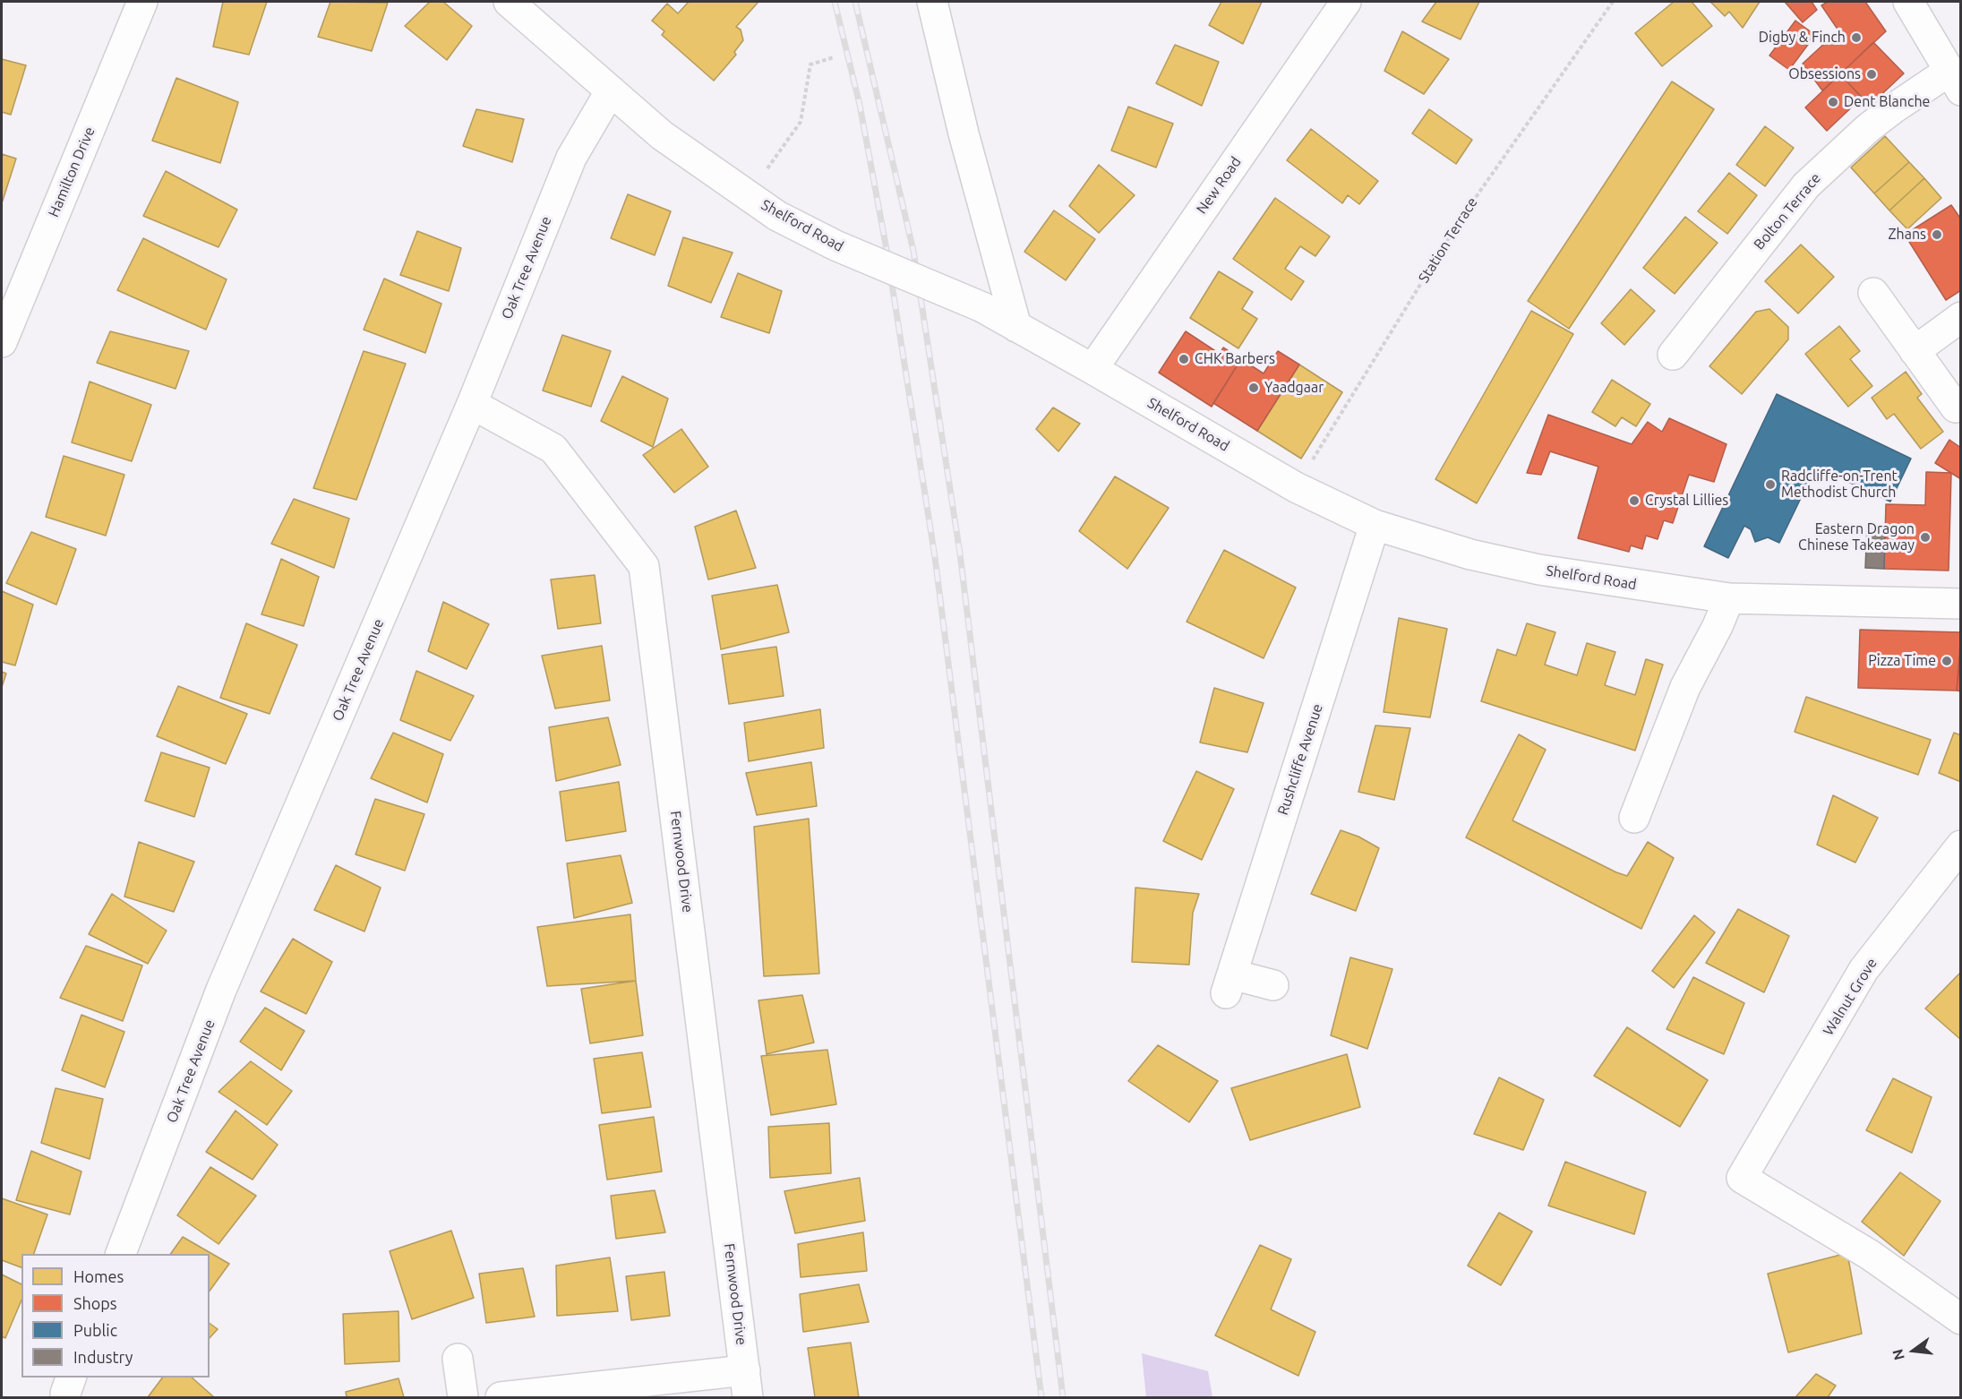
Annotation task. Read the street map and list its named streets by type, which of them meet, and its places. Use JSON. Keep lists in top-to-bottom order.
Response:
{
  "streets": {
    "street": [
      "Hamilton Drive",
      "New Road",
      "Bolton Terrace",
      "Shelford Road",
      "Oak Tree Avenue",
      "Rushcliffe Avenue",
      "Fernwood Drive",
      "Walnut Grove"
    ],
    "path": ["Station Terrace"]
  },
  "crossings": [
    ["New Road", "Shelford Road"],
    ["Shelford Road", "Station Terrace"],
    ["Shelford Road", "Oak Tree Avenue"],
    ["Shelford Road", "Rushcliffe Avenue"],
    ["Oak Tree Avenue", "Fernwood Drive"]
  ],
  "places": [
    "Digby & Finch",
    "Obsessions",
    "Dent Blanche",
    "Zhans",
    "CHK Barbers",
    "Yaadgaar",
    "Radcliffe-on-Trent Methodist Church",
    "Crystal Lillies",
    "Eastern Dragon Chinese Takeaway",
    "Pizza Time"
  ],
  "legend": [
    "Homes",
    "Shops",
    "Public",
    "Industry"
  ],
  "north": "left"
}
